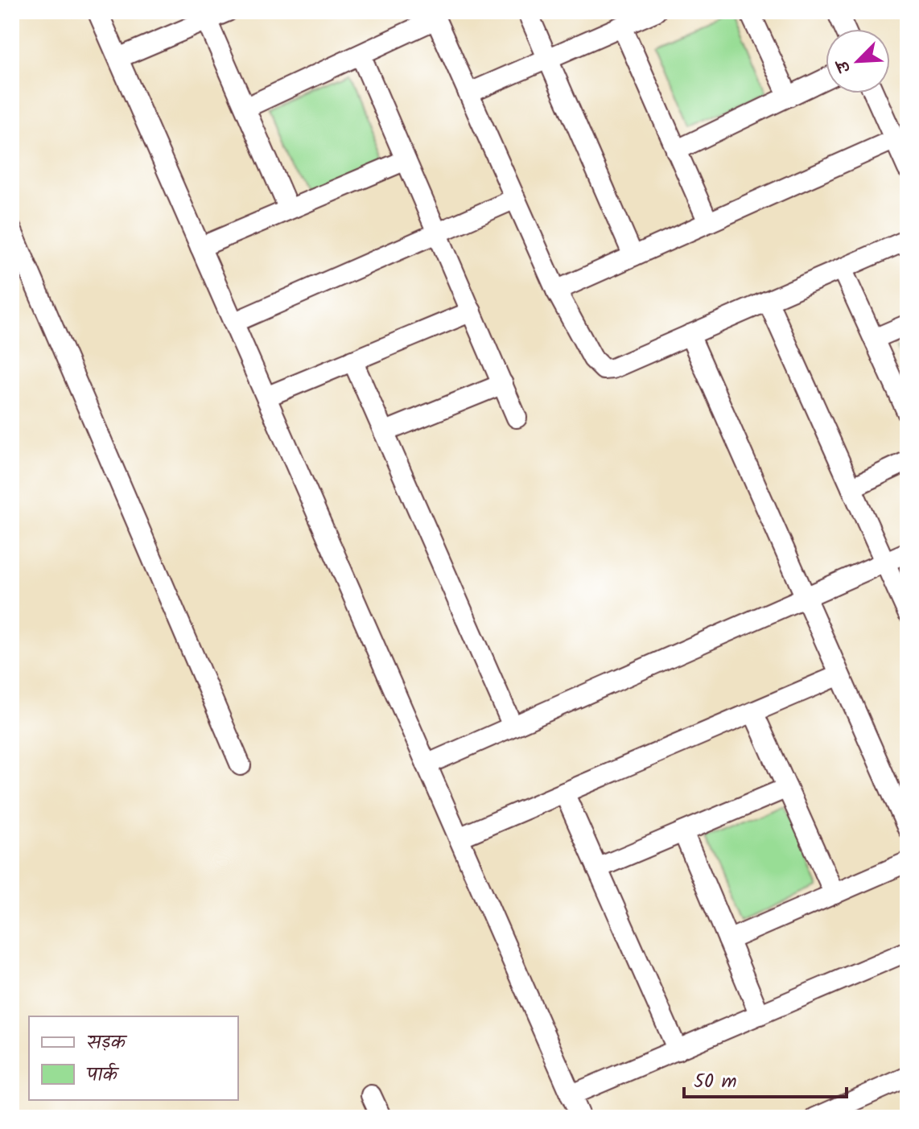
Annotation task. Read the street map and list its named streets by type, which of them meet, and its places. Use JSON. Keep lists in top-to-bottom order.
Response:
{
  "legend": ["सड़क", "पार्क"],
  "scale_bar": "50 m",
  "north": "bottom left"
}
